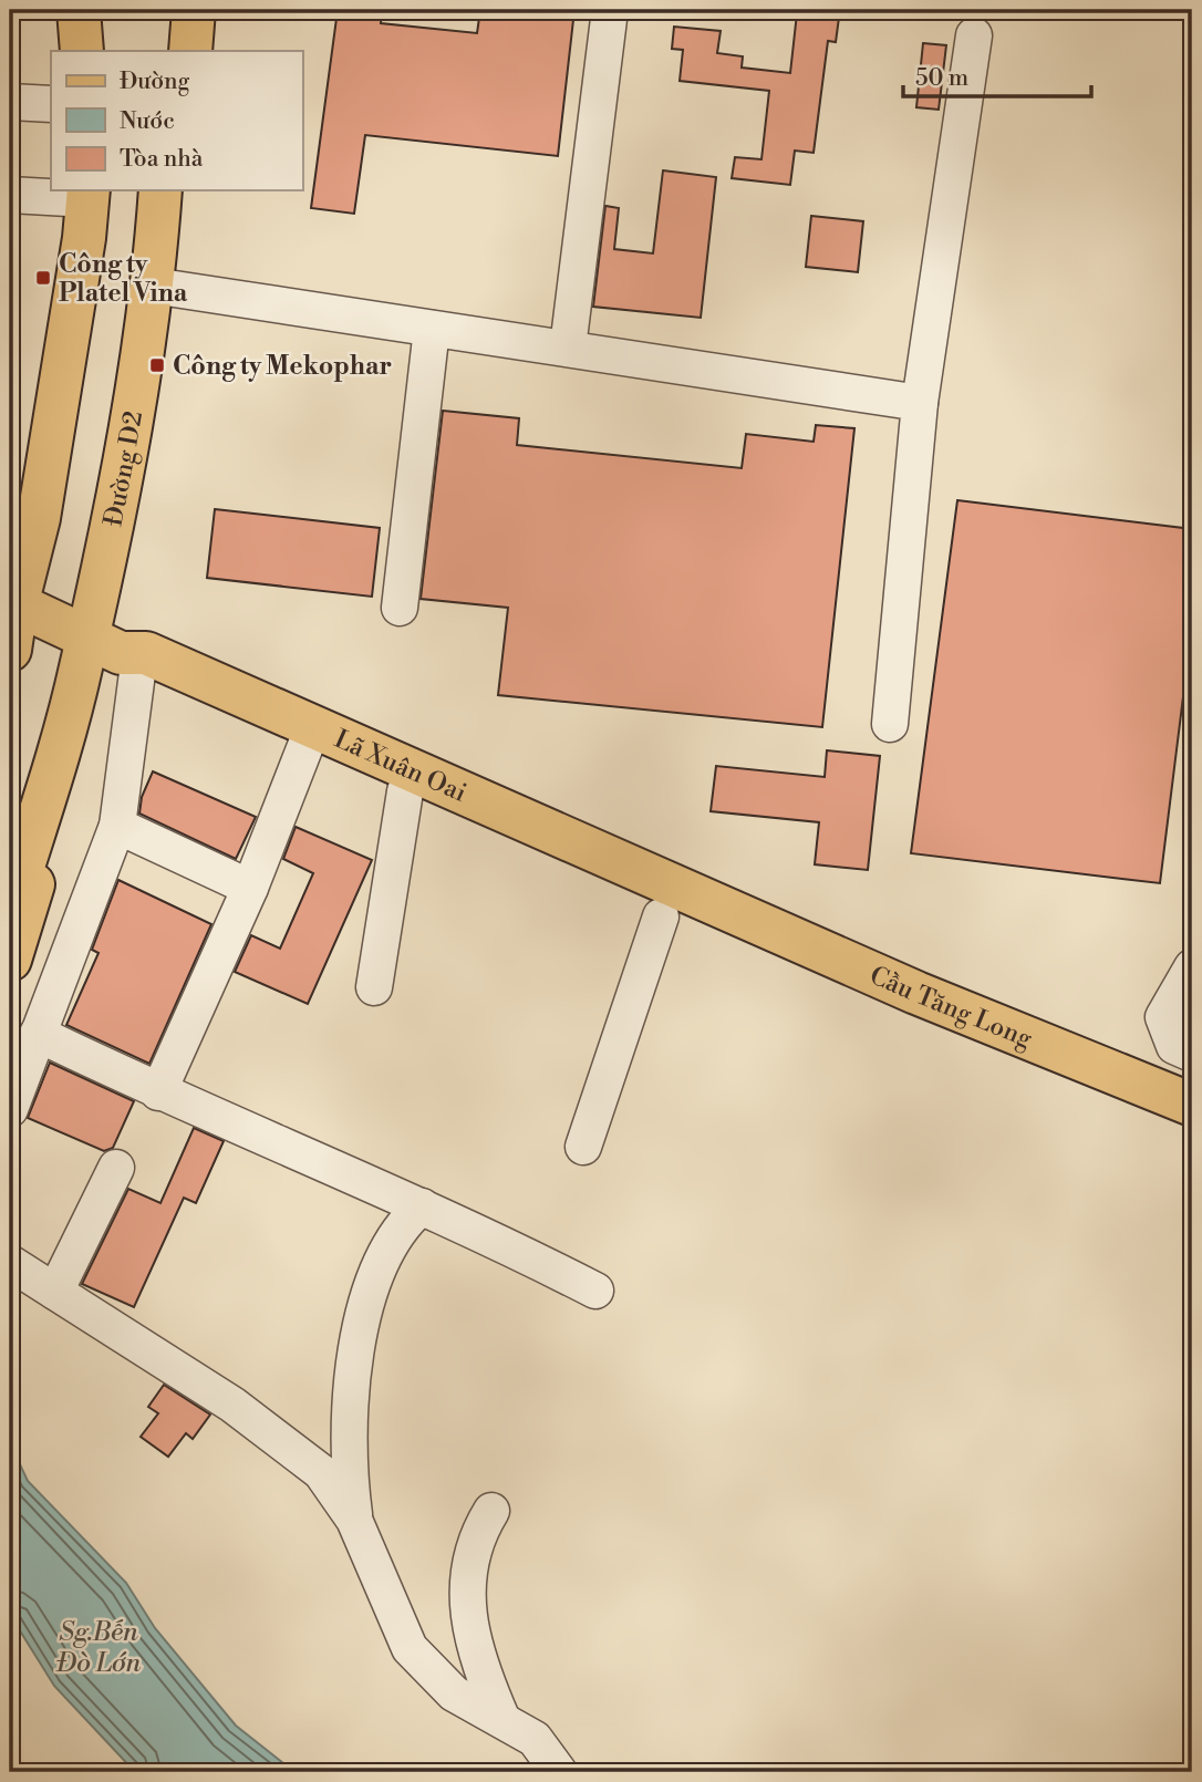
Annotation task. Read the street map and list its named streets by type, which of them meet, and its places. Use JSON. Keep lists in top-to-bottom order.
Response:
{
  "streets": {
    "main road": ["Đường D2", "Lã Xuân Oai", "Cầu Tăng Long"]
  },
  "crossings": [
    ["Đường D2", "Lã Xuân Oai"],
    ["Lã Xuân Oai", "Cầu Tăng Long"]
  ],
  "water": ["Sg.Bến Đò Lớn"],
  "places": {
    "transit": ["Công ty Platel Vina", "Công ty Mekophar"]
  },
  "legend": ["Đường", "Nước", "Tòa nhà"],
  "scale_bar": "50 m"
}
